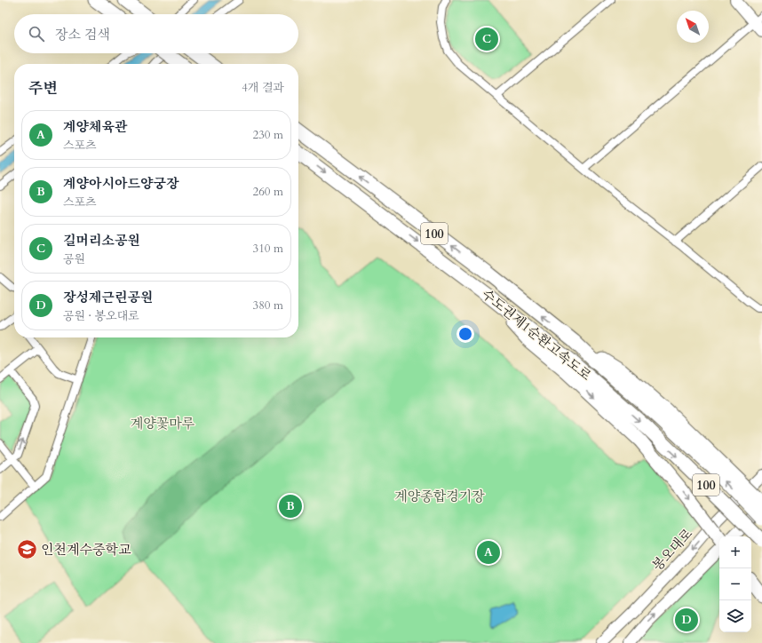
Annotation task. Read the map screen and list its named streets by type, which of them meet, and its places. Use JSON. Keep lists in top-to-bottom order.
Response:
{
  "streets": {
    "highway": ["100", "수도권제1순환고속도로"],
    "main road": ["봉오대로"]
  },
  "parks": ["계양꽃마루", "계양종합경기장"],
  "places": {
    "school or university": ["인천계수중학교"]
  },
  "north": "top left",
  "page": {
    "search": "장소 검색",
    "pins": [
      "C",
      "B",
      "A",
      "D"
    ],
    "heading": ["주변", "4개 결과"],
    "list": [
      {
        "mark": "A",
        "name": "계양체육관",
        "note": "스포츠",
        "value": "230 m"
      },
      {
        "mark": "B",
        "name": "계양아시아드양궁장",
        "note": "스포츠",
        "value": "260 m"
      },
      {
        "mark": "C",
        "name": "길머리소공원",
        "note": "공원",
        "value": "310 m"
      },
      {
        "mark": "D",
        "name": "장성제근린공원",
        "note": "공원 · 봉오대로",
        "value": "380 m"
      }
    ],
    "map_buttons": ["+", "−"]
  }
}
